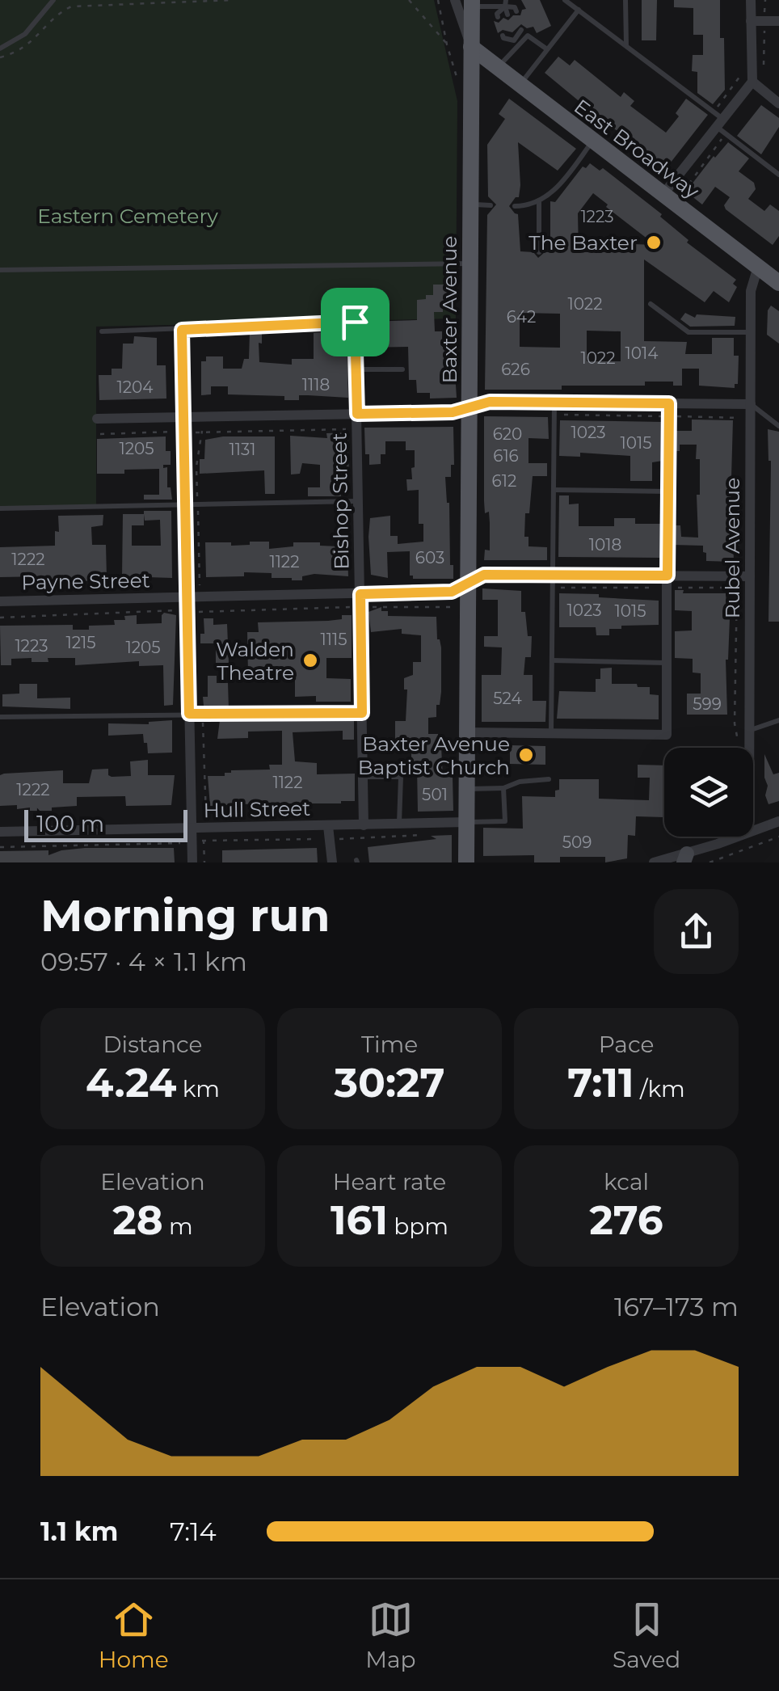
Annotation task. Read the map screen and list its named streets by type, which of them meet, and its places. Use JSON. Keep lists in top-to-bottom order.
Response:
{
  "streets": {
    "main road": ["East Broadway", "Baxter Avenue"],
    "street": [
      "Bishop Street",
      "Rubel Avenue",
      "Payne Street",
      "Hull Street"
    ]
  },
  "crossings": [
    ["East Broadway", "Baxter Avenue"],
    ["East Broadway", "Rubel Avenue"],
    ["Baxter Avenue", "Payne Street"],
    ["Baxter Avenue", "Hull Street"],
    ["Bishop Street", "Payne Street"],
    ["Bishop Street", "Hull Street"],
    ["Rubel Avenue", "Payne Street"]
  ],
  "parks": ["Eastern Cemetery"],
  "places": ["The Baxter", "Walden Theatre", "Baxter Avenue Baptist Church"],
  "house_numbers": [
    "1223",
    "1022",
    "642",
    "1014",
    "1022",
    "626",
    "1118",
    "1204",
    "1023",
    "620",
    "1015",
    "1205",
    "1131",
    "616",
    "612",
    "1018",
    "603",
    "1222",
    "1122",
    "1023",
    "1015",
    "1115",
    "1215",
    "1223",
    "1205",
    "524",
    "599",
    "1122",
    "1222",
    "501",
    "509"
  ],
  "scale_bar": "100 m",
  "page": {
    "scale": "100 m",
    "heading": ["Morning run", "09:57 · 4 × 1.1 km"],
    "stats": [
      ["Distance", "4.24 km"],
      ["Time", "30:27"],
      ["Pace", "7:11 /km"],
      ["Elevation", "28 m"],
      ["Heart rate", "161 bpm"],
      ["kcal", "276"]
    ],
    "chart": ["Elevation", "167–173 m"],
    "list": [
      {
        "name": "1.1 km",
        "note": "7:14"
      }
    ],
    "tabs": ["Home", "Map", "Saved"]
  }
}
